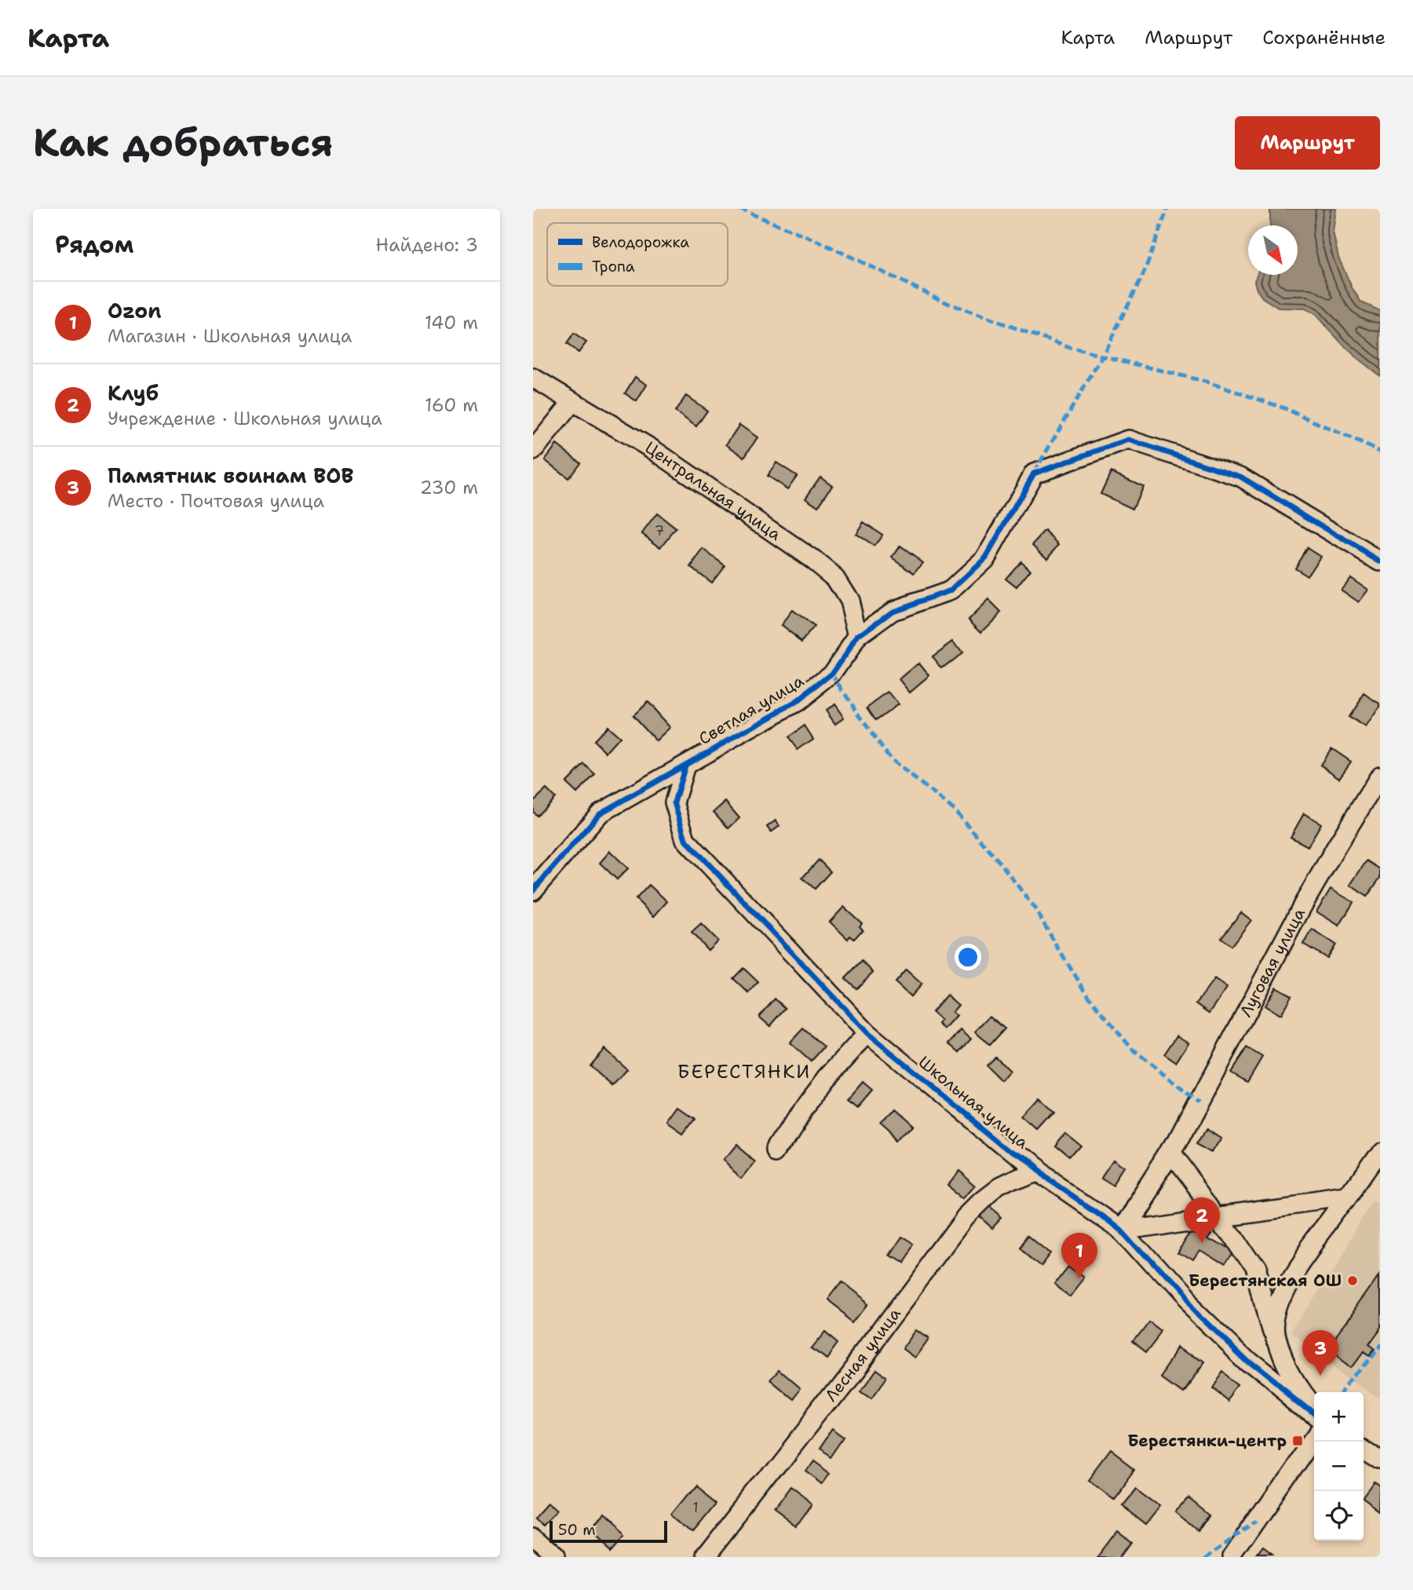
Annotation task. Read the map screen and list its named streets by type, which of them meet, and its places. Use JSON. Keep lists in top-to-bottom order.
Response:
{
  "streets": {
    "street": [
      "Центральная улица",
      "Светлая улица",
      "Луговая улица",
      "Школьная улица",
      "Лесная улица"
    ]
  },
  "crossings": [
    ["Центральная улица", "Светлая улица"],
    ["Светлая улица", "Школьная улица"],
    ["Луговая улица", "Школьная улица"],
    ["Школьная улица", "Лесная улица"]
  ],
  "districts": ["БЕРЕСТЯНКИ"],
  "places": {
    "other": ["Берестянская ОШ"],
    "transit": ["Берестянки-центр"]
  },
  "house_numbers": ["7", "1"],
  "legend": ["Велодорожка", "Тропа"],
  "scale_bar": "50 m",
  "north": "bottom right",
  "page": {
    "header": "Карта",
    "nav": ["Карта", "Маршрут", "Сохранённые"],
    "buttons": "Маршрут",
    "title": "Как добраться",
    "heading": ["Рядом", "Найдено: 3"],
    "list": [
      {
        "mark": "1",
        "name": "Ozon",
        "note": "Магазин · Школьная улица",
        "value": "140 m"
      },
      {
        "mark": "2",
        "name": "Клуб",
        "note": "Учреждение · Школьная улица",
        "value": "160 m"
      },
      {
        "mark": "3",
        "name": "Памятник воинам ВОВ",
        "note": "Место · Почтовая улица",
        "value": "230 m"
      }
    ],
    "pins": ["2", "1", "3"],
    "map_buttons": ["+", "−"],
    "scale": "50 m"
  }
}
